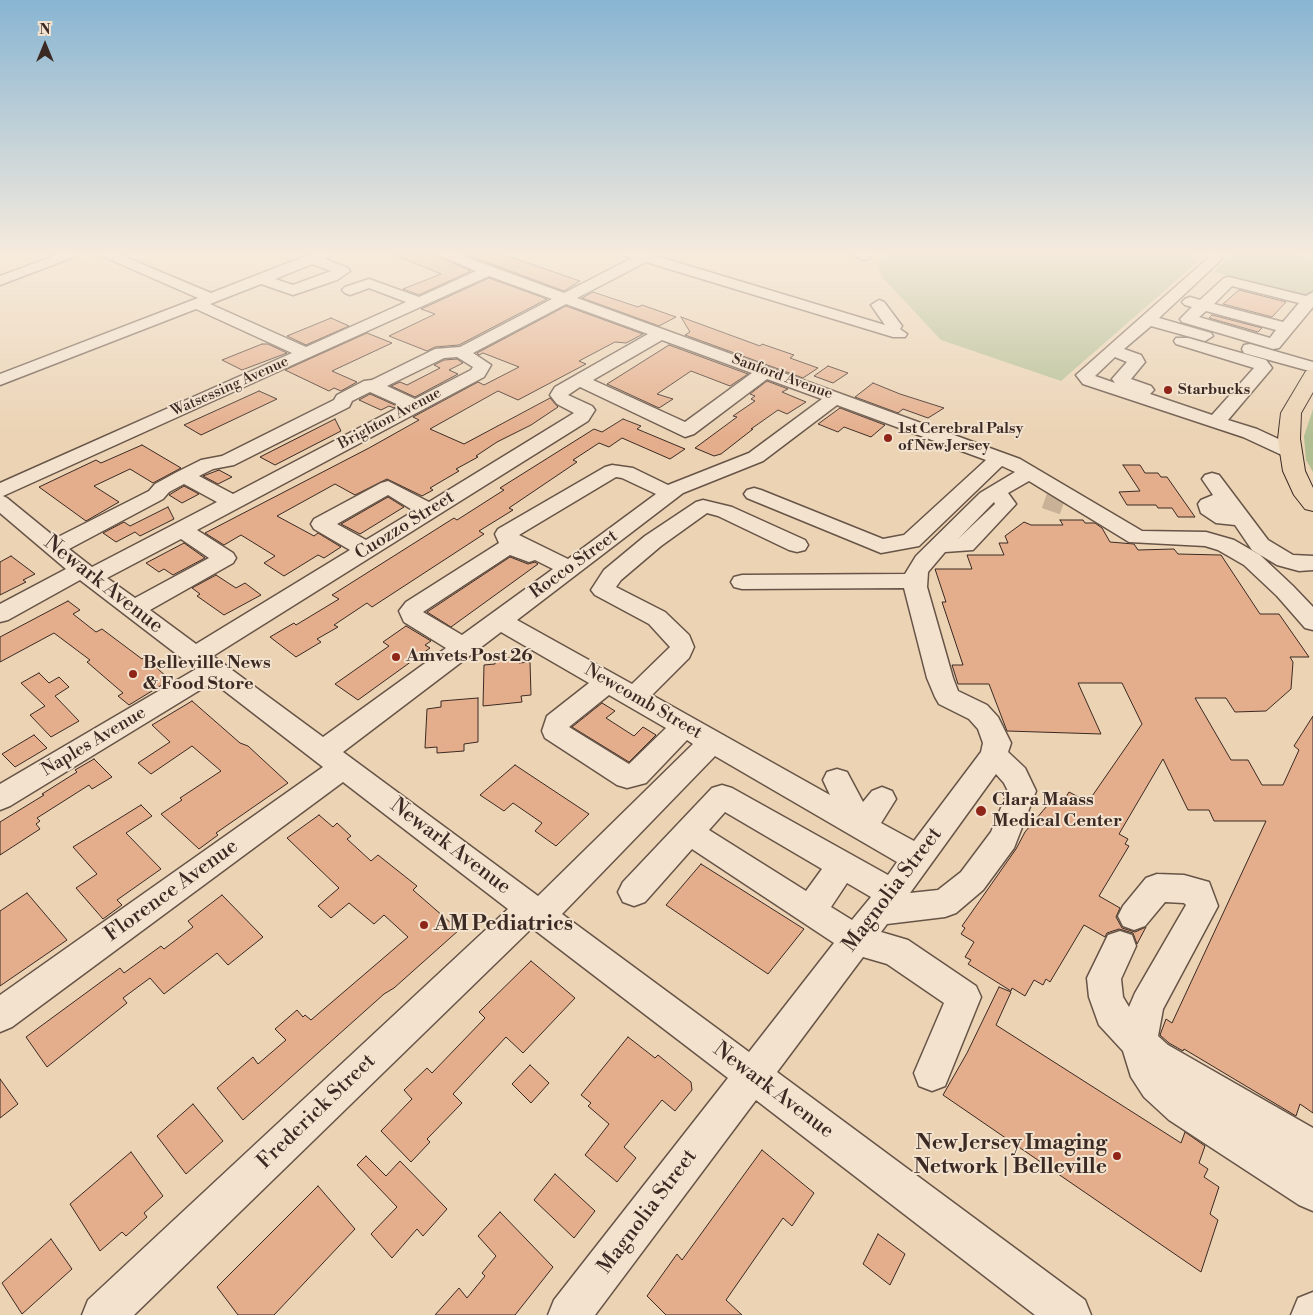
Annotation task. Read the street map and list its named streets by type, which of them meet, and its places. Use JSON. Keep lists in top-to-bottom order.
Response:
{
  "streets": {
    "street": [
      "Sanford Avenue",
      "Watsessing Avenue",
      "Brighton Avenue",
      "Cuozzo Street",
      "Rocco Street",
      "Newark Avenue",
      "Newcomb Street",
      "Naples Avenue",
      "Magnolia Street",
      "Florence Avenue",
      "Frederick Street"
    ]
  },
  "crossings": [
    ["Sanford Avenue", "Rocco Street"],
    ["Brighton Avenue", "Newark Avenue"],
    ["Cuozzo Street", "Newark Avenue"],
    ["Cuozzo Street", "Naples Avenue"],
    ["Rocco Street", "Newark Avenue"],
    ["Rocco Street", "Newcomb Street"],
    ["Rocco Street", "Florence Avenue"],
    ["Newark Avenue", "Naples Avenue"],
    ["Newark Avenue", "Magnolia Street"],
    ["Newark Avenue", "Florence Avenue"],
    ["Newark Avenue", "Frederick Street"],
    ["Newcomb Street", "Magnolia Street"],
    ["Newcomb Street", "Frederick Street"]
  ],
  "places": [
    "Starbucks",
    "1st Cerebral Palsy of New Jersey",
    "Amvets Post 26",
    "Belleville News & Food Store",
    "Clara Maass Medical Center",
    "AM Pediatrics",
    "New Jersey Imaging Network | Belleville"
  ],
  "north": "top"
}
